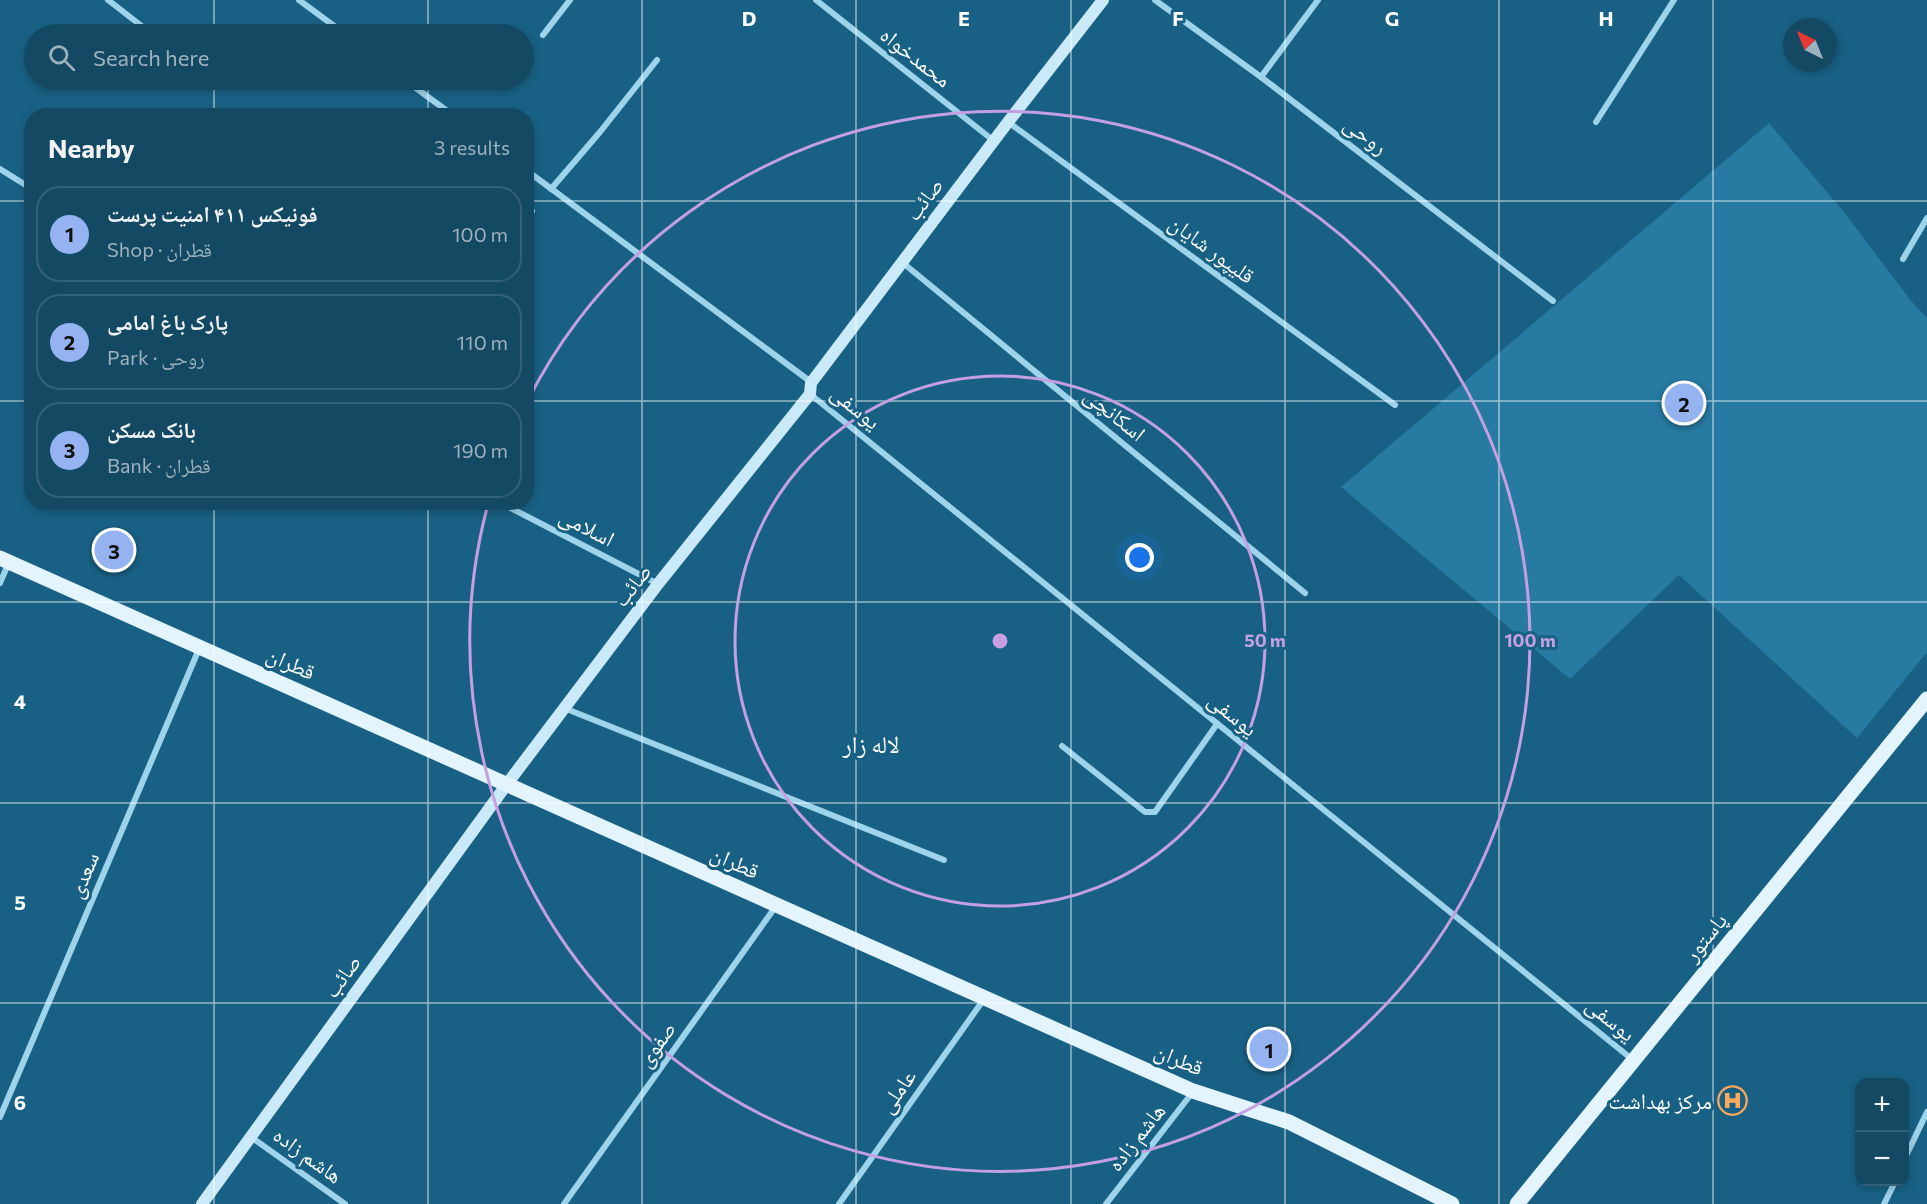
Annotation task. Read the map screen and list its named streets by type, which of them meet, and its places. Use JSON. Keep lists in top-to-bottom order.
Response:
{
  "streets": {
    "main road": ["صائب", "قطران", "پاستور"],
    "street": [
      "محمدخواه",
      "روحی",
      "قلیپور شایان",
      "یوسفی",
      "اسکانچی",
      "اسلامی",
      "سعدی",
      "صفوی",
      "عاملی",
      "هاشم زاده"
    ]
  },
  "crossings": [
    ["محمدخواه", "صائب"],
    ["صائب", "قلیپور شایان"],
    ["صائب", "یوسفی"],
    ["صائب", "اسکانچی"],
    ["صائب", "اسلامی"],
    ["صائب", "قطران"],
    ["صائب", "هاشم زاده"],
    ["یوسفی", "پاستور"],
    ["قطران", "سعدی"],
    ["قطران", "صفوی"],
    ["قطران", "عاملی"],
    ["قطران", "هاشم زاده"]
  ],
  "districts": ["لاله زار"],
  "places": {
    "hospital": ["مرکز بهداشت"]
  },
  "north": "top left",
  "page": {
    "search": "Search here",
    "heading": ["Nearby", "3 results"],
    "list": [
      {
        "mark": "1",
        "name": "فونیکس ۴۱۱ امنیت پرست",
        "note": "Shop · قطران",
        "value": "100 m"
      },
      {
        "mark": "2",
        "name": "پارک باغ امامی",
        "note": "Park · روحی",
        "value": "110 m"
      },
      {
        "mark": "3",
        "name": "بانک مسکن",
        "note": "Bank · قطران",
        "value": "190 m"
      }
    ],
    "pins": ["2", "3", "1"],
    "map_buttons": ["+", "−"]
  },
  "grid": {
    "columns": [
      "D",
      "E",
      "F",
      "G",
      "H"
    ],
    "rows": ["4", "5", "6"]
  },
  "rings": ["50 m", "100 m"]
}
